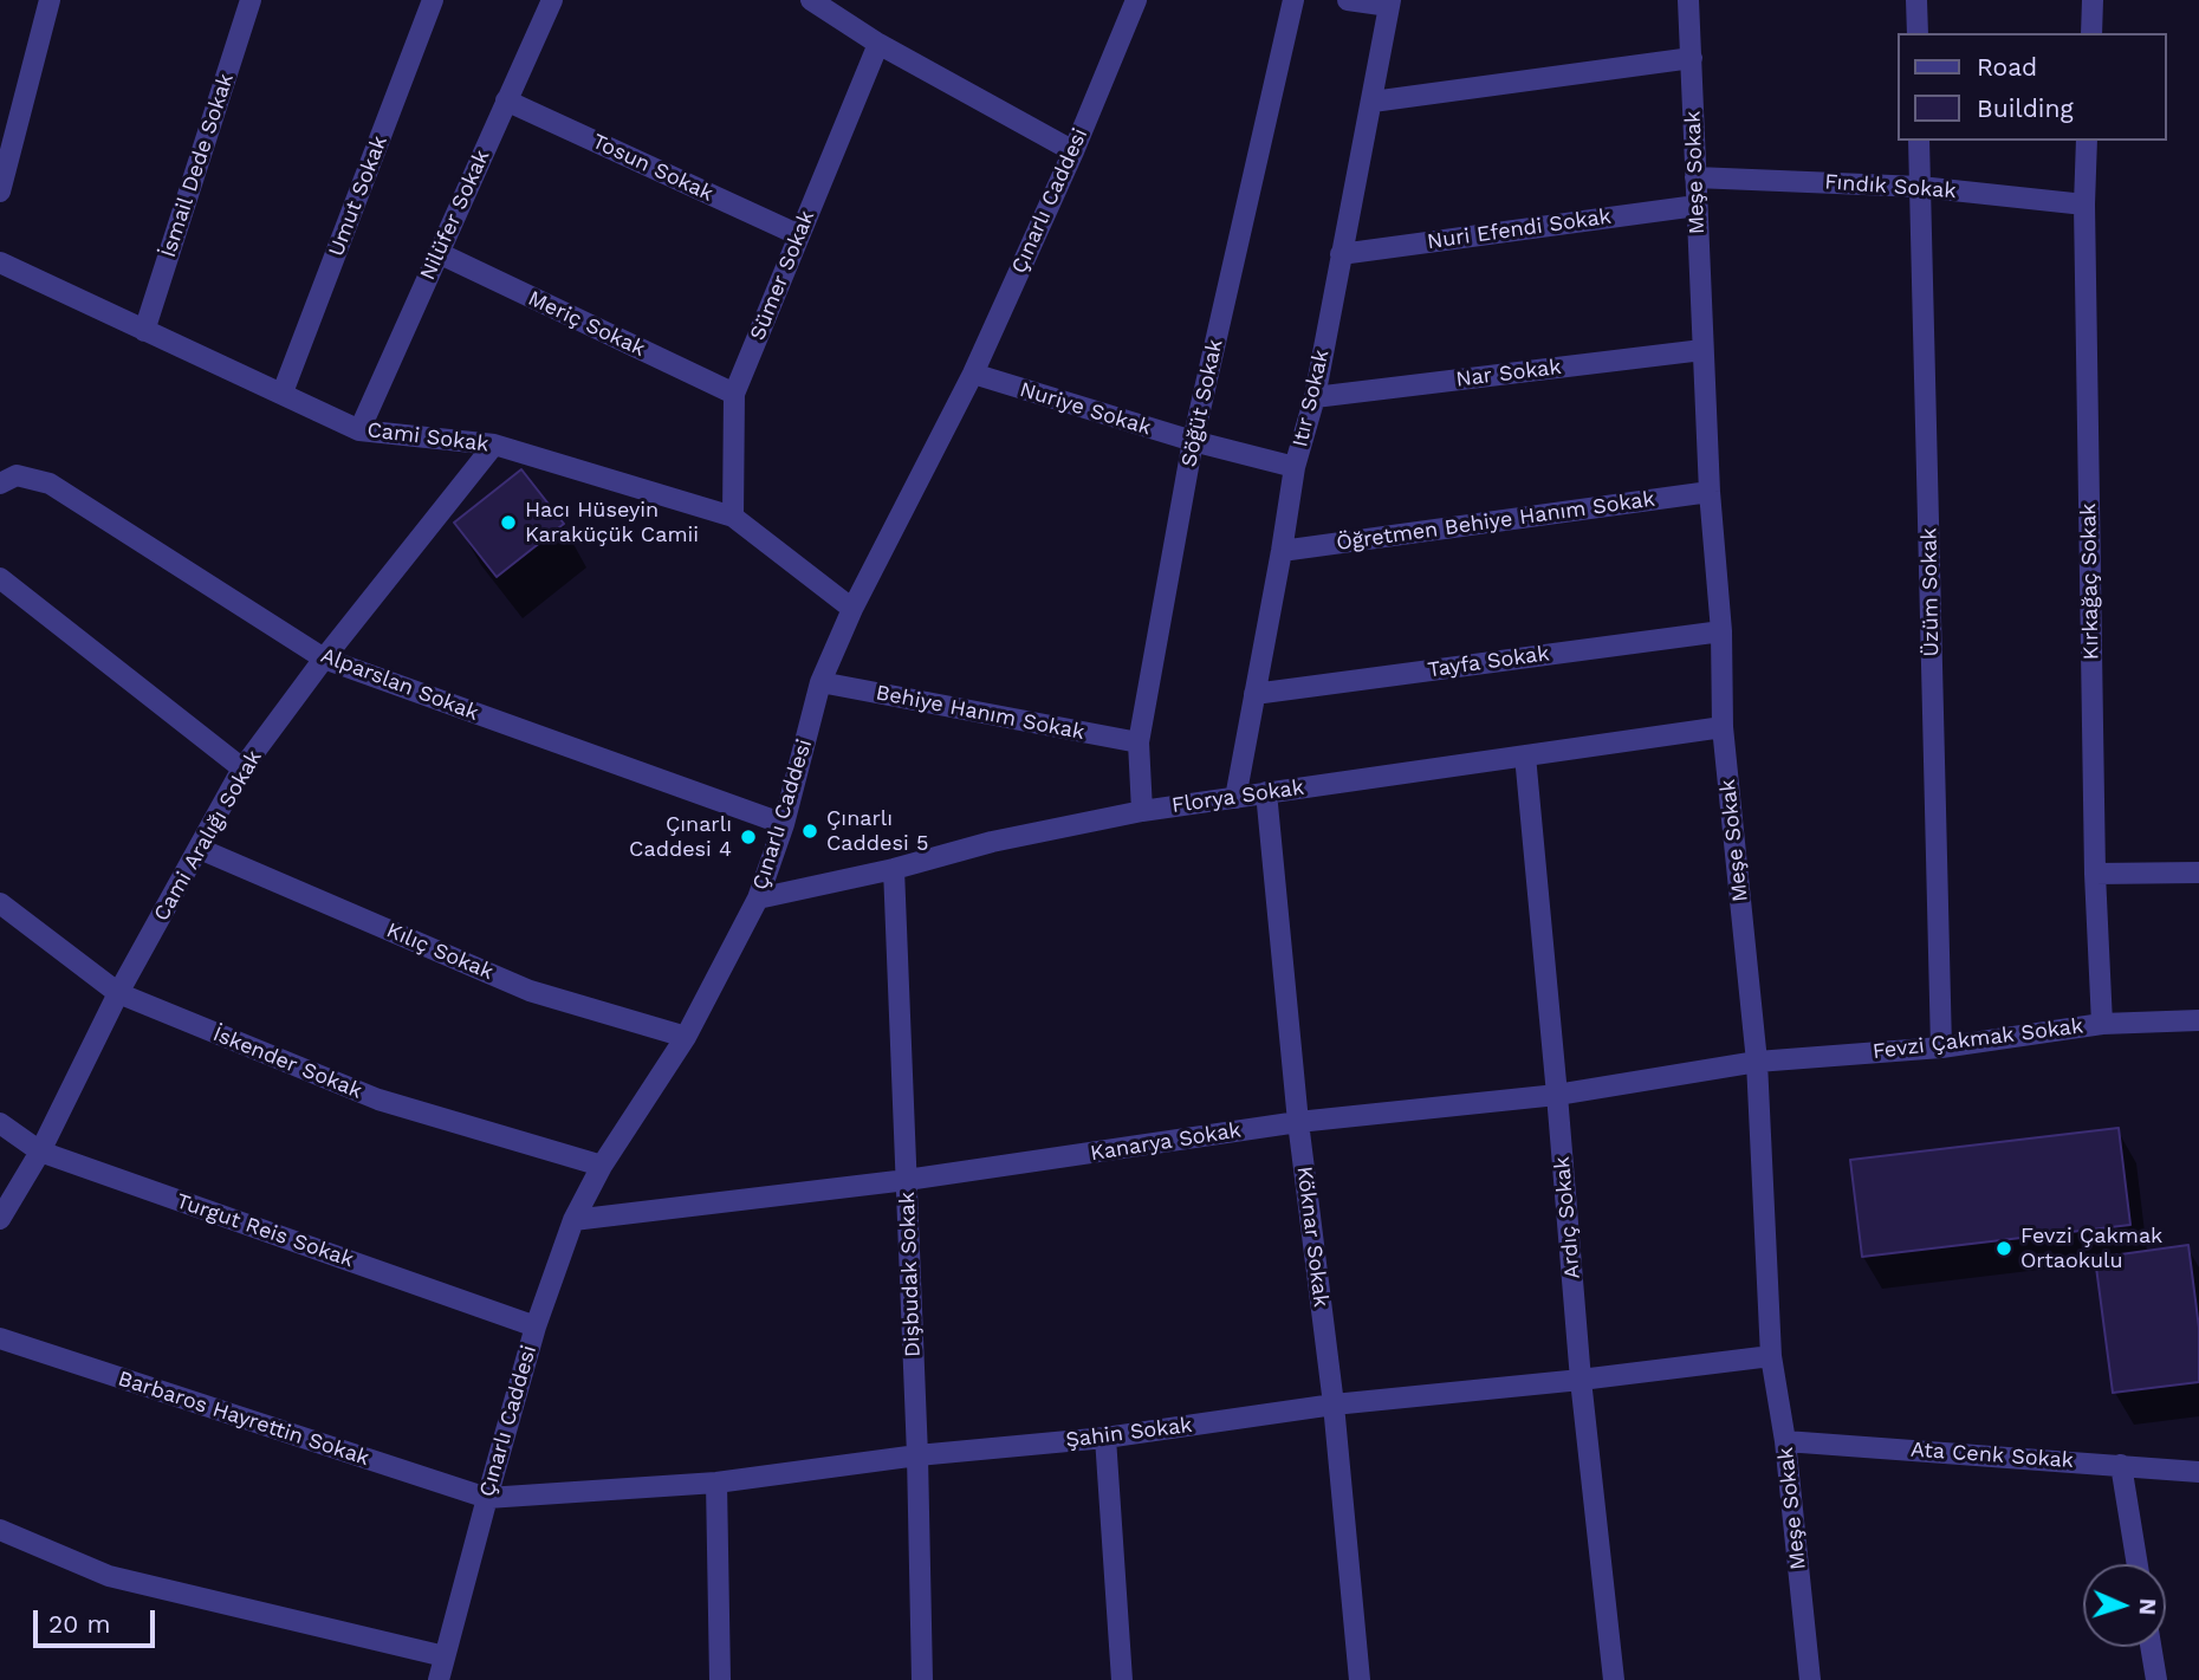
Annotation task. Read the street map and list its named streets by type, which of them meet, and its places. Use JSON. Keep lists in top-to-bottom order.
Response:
{
  "streets": {
    "street": [
      "İsmail Dede Sokak",
      "Tosun Sokak",
      "Meşe Sokak",
      "Fındık Sokak",
      "Umut Sokak",
      "Çınarlı Caddesi",
      "Nilüfer Sokak",
      "Nuri Efendi Sokak",
      "Sümer Sokak",
      "Meriç Sokak",
      "Nar Sokak",
      "Itır Sokak",
      "Söğüt Sokak",
      "Nuriye Sokak",
      "Cami Sokak",
      "Öğretmen Behiye Hanım Sokak",
      "Kırkağaç Sokak",
      "Üzüm Sokak",
      "Tayfa Sokak",
      "Alparslan Sokak",
      "Behiye Hanım Sokak",
      "Florya Sokak",
      "Cami Aralığı Sokak",
      "Kılıç Sokak",
      "Fevzi Çakmak Sokak",
      "İskender Sokak",
      "Kanarya Sokak",
      "Ardıç Sokak",
      "Turgut Reis Sokak",
      "Köknar Sokak",
      "Dişbudak Sokak",
      "Barbaros Hayrettin Sokak",
      "Şahin Sokak",
      "Ata Cenk Sokak"
    ]
  },
  "crossings": [
    ["İsmail Dede Sokak", "Cami Sokak"],
    ["Tosun Sokak", "Nilüfer Sokak"],
    ["Tosun Sokak", "Sümer Sokak"],
    ["Meşe Sokak", "Fındık Sokak"],
    ["Meşe Sokak", "Nuri Efendi Sokak"],
    ["Meşe Sokak", "Nar Sokak"],
    ["Meşe Sokak", "Öğretmen Behiye Hanım Sokak"],
    ["Meşe Sokak", "Tayfa Sokak"],
    ["Meşe Sokak", "Florya Sokak"],
    ["Meşe Sokak", "Fevzi Çakmak Sokak"],
    ["Meşe Sokak", "Kanarya Sokak"],
    ["Meşe Sokak", "Şahin Sokak"],
    ["Meşe Sokak", "Ata Cenk Sokak"],
    ["Fındık Sokak", "Kırkağaç Sokak"],
    ["Fındık Sokak", "Üzüm Sokak"],
    ["Umut Sokak", "Cami Sokak"],
    ["Çınarlı Caddesi", "Nuriye Sokak"],
    ["Çınarlı Caddesi", "Cami Sokak"],
    ["Çınarlı Caddesi", "Alparslan Sokak"],
    ["Çınarlı Caddesi", "Behiye Hanım Sokak"],
    ["Çınarlı Caddesi", "Florya Sokak"],
    ["Çınarlı Caddesi", "Kılıç Sokak"],
    ["Çınarlı Caddesi", "İskender Sokak"],
    ["Çınarlı Caddesi", "Kanarya Sokak"],
    ["Çınarlı Caddesi", "Turgut Reis Sokak"],
    ["Çınarlı Caddesi", "Barbaros Hayrettin Sokak"],
    ["Çınarlı Caddesi", "Şahin Sokak"],
    ["Nilüfer Sokak", "Meriç Sokak"],
    ["Nilüfer Sokak", "Cami Sokak"],
    ["Nuri Efendi Sokak", "Itır Sokak"],
    ["Sümer Sokak", "Meriç Sokak"],
    ["Sümer Sokak", "Cami Sokak"],
    ["Nar Sokak", "Itır Sokak"],
    ["Itır Sokak", "Nuriye Sokak"],
    ["Itır Sokak", "Öğretmen Behiye Hanım Sokak"],
    ["Itır Sokak", "Tayfa Sokak"],
    ["Itır Sokak", "Florya Sokak"],
    ["Söğüt Sokak", "Nuriye Sokak"],
    ["Söğüt Sokak", "Behiye Hanım Sokak"],
    ["Söğüt Sokak", "Florya Sokak"],
    ["Cami Sokak", "Cami Aralığı Sokak"],
    ["Kırkağaç Sokak", "Fevzi Çakmak Sokak"],
    ["Üzüm Sokak", "Fevzi Çakmak Sokak"],
    ["Alparslan Sokak", "Cami Aralığı Sokak"],
    ["Florya Sokak", "Ardıç Sokak"],
    ["Florya Sokak", "Köknar Sokak"],
    ["Florya Sokak", "Dişbudak Sokak"],
    ["Cami Aralığı Sokak", "Kılıç Sokak"],
    ["Cami Aralığı Sokak", "İskender Sokak"],
    ["Cami Aralığı Sokak", "Turgut Reis Sokak"],
    ["Fevzi Çakmak Sokak", "Kanarya Sokak"],
    ["Kanarya Sokak", "Ardıç Sokak"],
    ["Kanarya Sokak", "Köknar Sokak"],
    ["Kanarya Sokak", "Dişbudak Sokak"],
    ["Ardıç Sokak", "Şahin Sokak"],
    ["Köknar Sokak", "Şahin Sokak"],
    ["Dişbudak Sokak", "Şahin Sokak"],
    ["Barbaros Hayrettin Sokak", "Şahin Sokak"]
  ],
  "places": [
    "Hacı Hüseyin Karaküçük Camii",
    "Çınarlı Caddesi 5",
    "Çınarlı Caddesi 4",
    "Fevzi Çakmak Ortaokulu"
  ],
  "legend": ["Road", "Building"],
  "scale_bar": "20 m",
  "north": "right"
}
